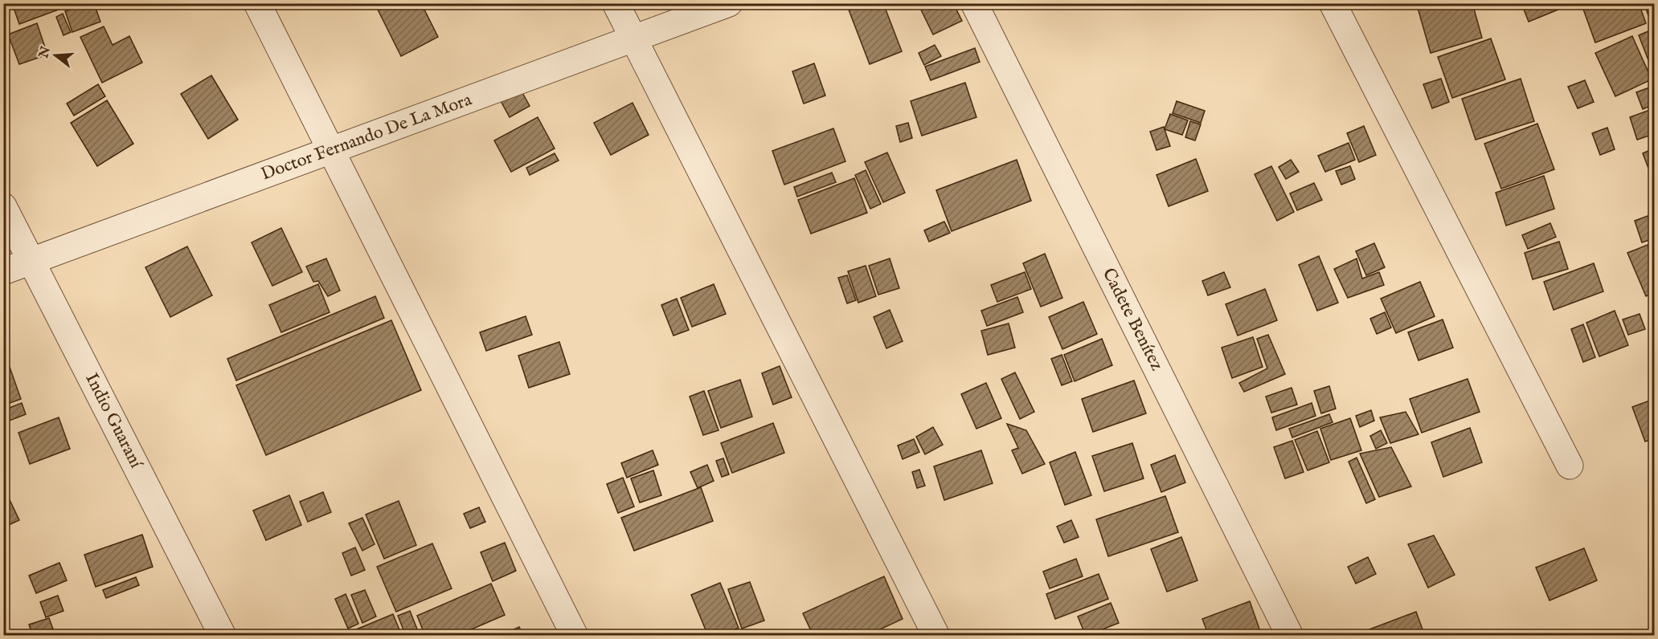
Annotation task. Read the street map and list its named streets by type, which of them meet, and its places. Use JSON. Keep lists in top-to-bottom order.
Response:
{
  "streets": {
    "street": ["Doctor Fernando De La Mora", "Cadete Benítez", "Indio Guaraní"]
  },
  "crossings": [
    ["Doctor Fernando De La Mora", "Indio Guaraní"]
  ],
  "north": "left"
}
